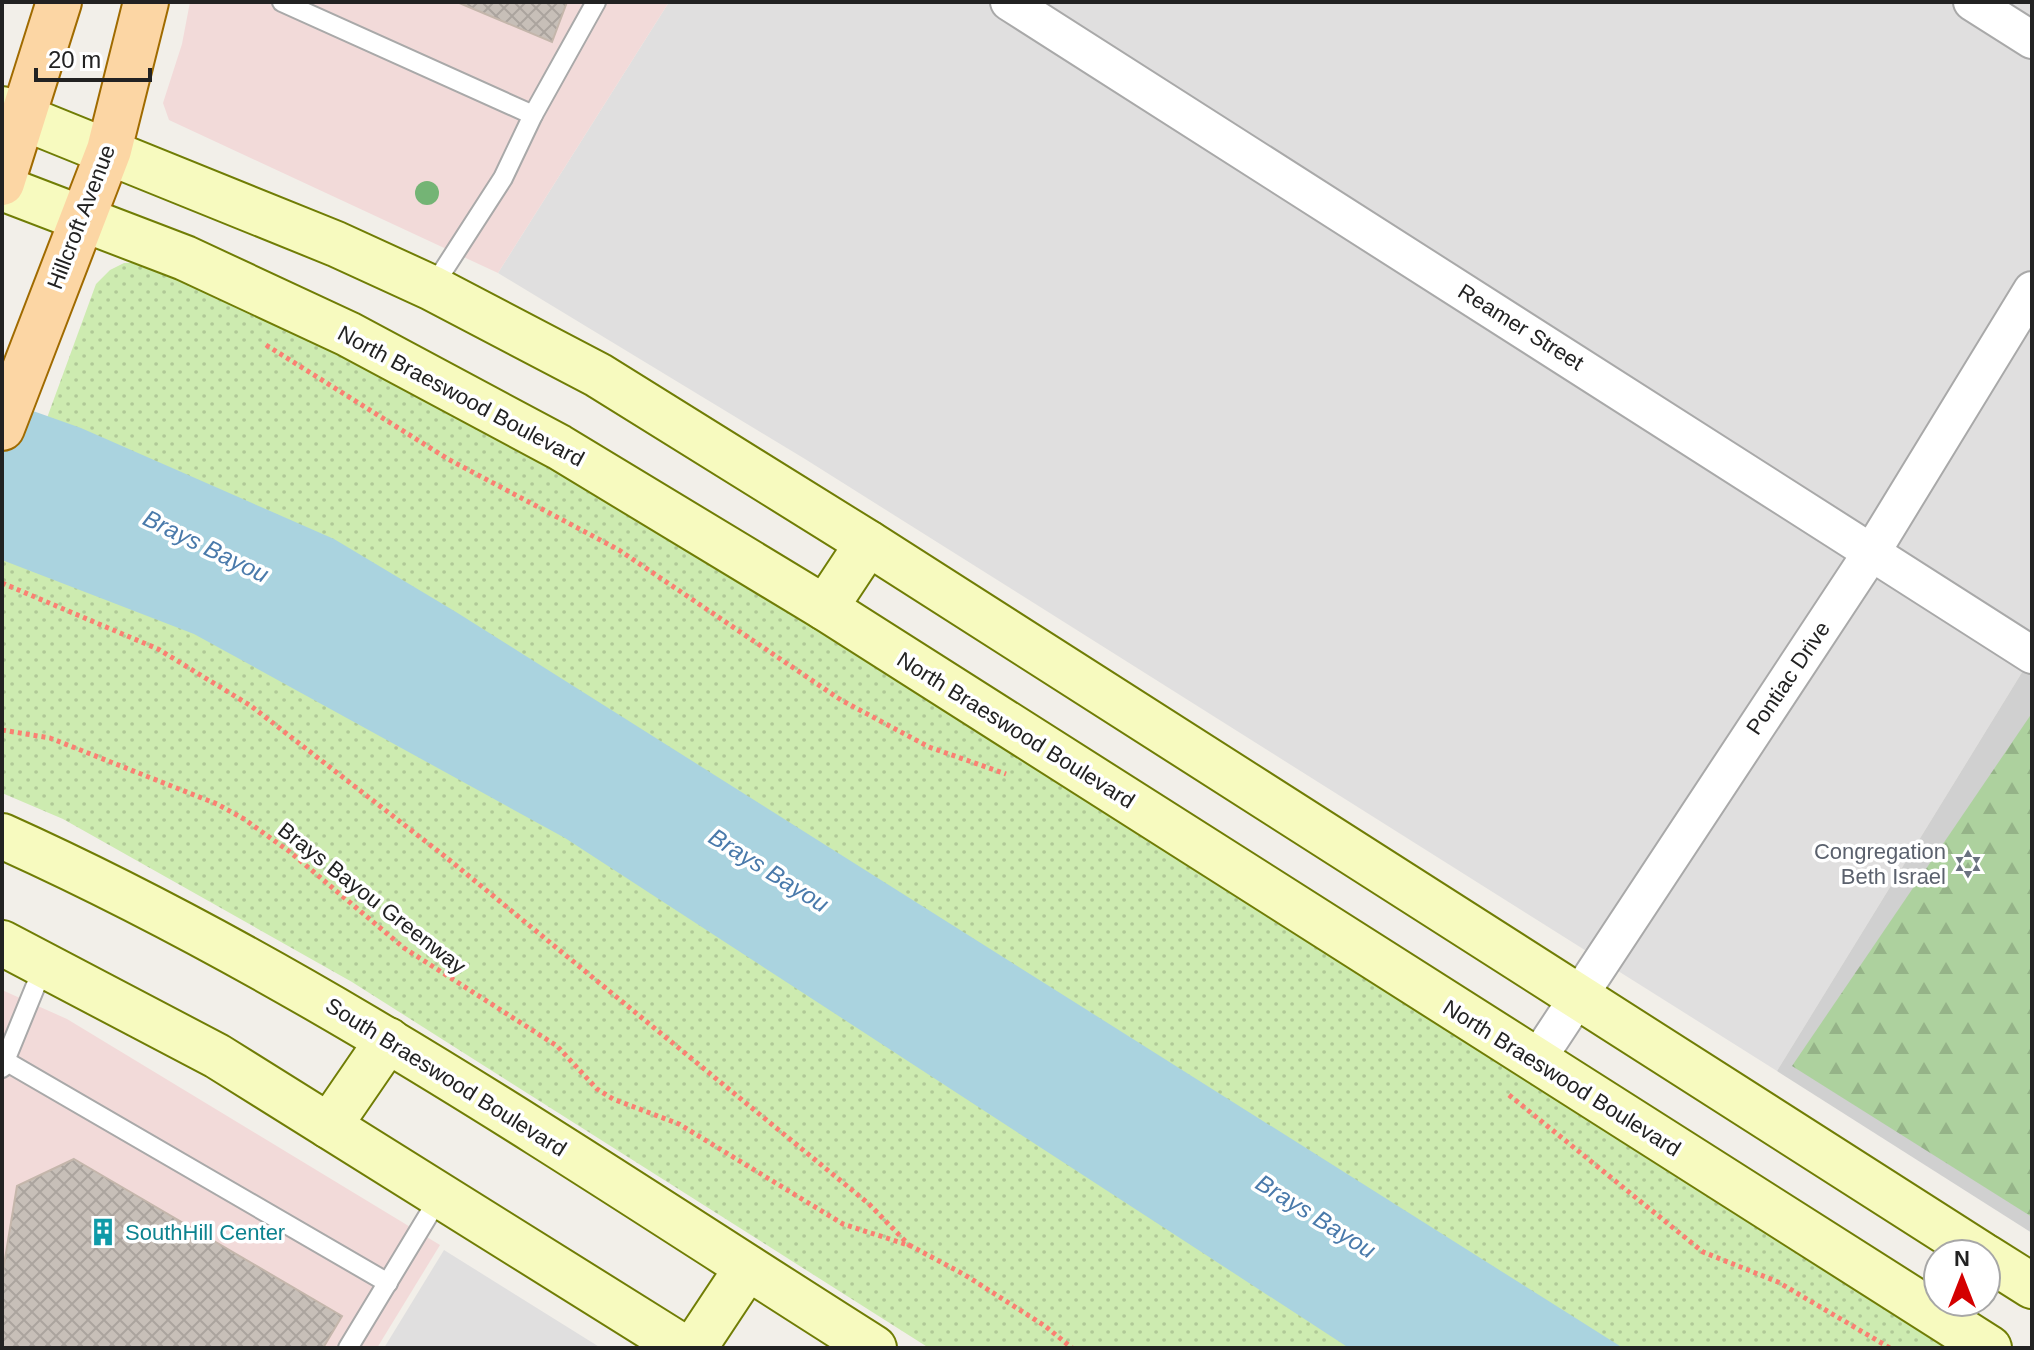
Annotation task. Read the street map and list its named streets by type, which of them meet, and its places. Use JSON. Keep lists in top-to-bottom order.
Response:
{
  "streets": {
    "main road": ["Hillcroft Avenue", "North Braeswood Boulevard", "South Braeswood Boulevard"],
    "street": ["Reamer Street", "Pontiac Drive"],
    "path": ["Brays Bayou Greenway"]
  },
  "crossings": [
    ["Hillcroft Avenue", "North Braeswood Boulevard"],
    ["Reamer Street", "Pontiac Drive"],
    ["North Braeswood Boulevard", "Pontiac Drive"]
  ],
  "water": ["Brays Bayou"],
  "places": {
    "synagogue": ["Congregation Beth Israel"],
    "building": ["SouthHill Center"]
  },
  "scale_bar": "20 m",
  "north": "top"
}
